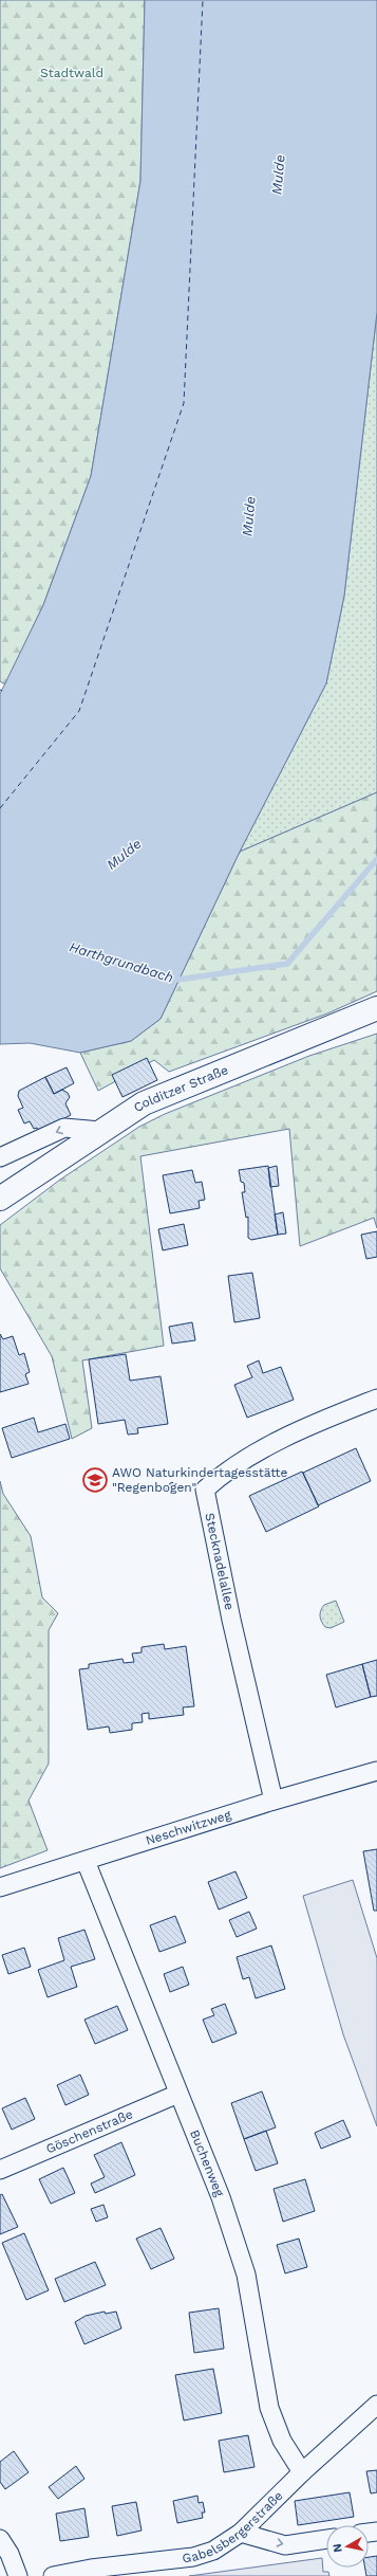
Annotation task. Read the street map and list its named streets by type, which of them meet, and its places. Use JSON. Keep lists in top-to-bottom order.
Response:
{
  "streets": {
    "main road": ["Colditzer Straße"],
    "street": [
      "Stecknadelallee",
      "Neschwitzweg",
      "Göschenstraße",
      "Buchenweg",
      "Gabelsbergerstraße"
    ]
  },
  "crossings": [
    ["Stecknadelallee", "Neschwitzweg"],
    ["Neschwitzweg", "Buchenweg"],
    ["Göschenstraße", "Buchenweg"],
    ["Buchenweg", "Gabelsbergerstraße"]
  ],
  "water": ["Mulde", "Harthgrundbach"],
  "parks": ["Stadtwald"],
  "places": {
    "school or university": ["AWO Naturkindertagesstätte \"Regenbogen\""]
  },
  "north": "left"
}
